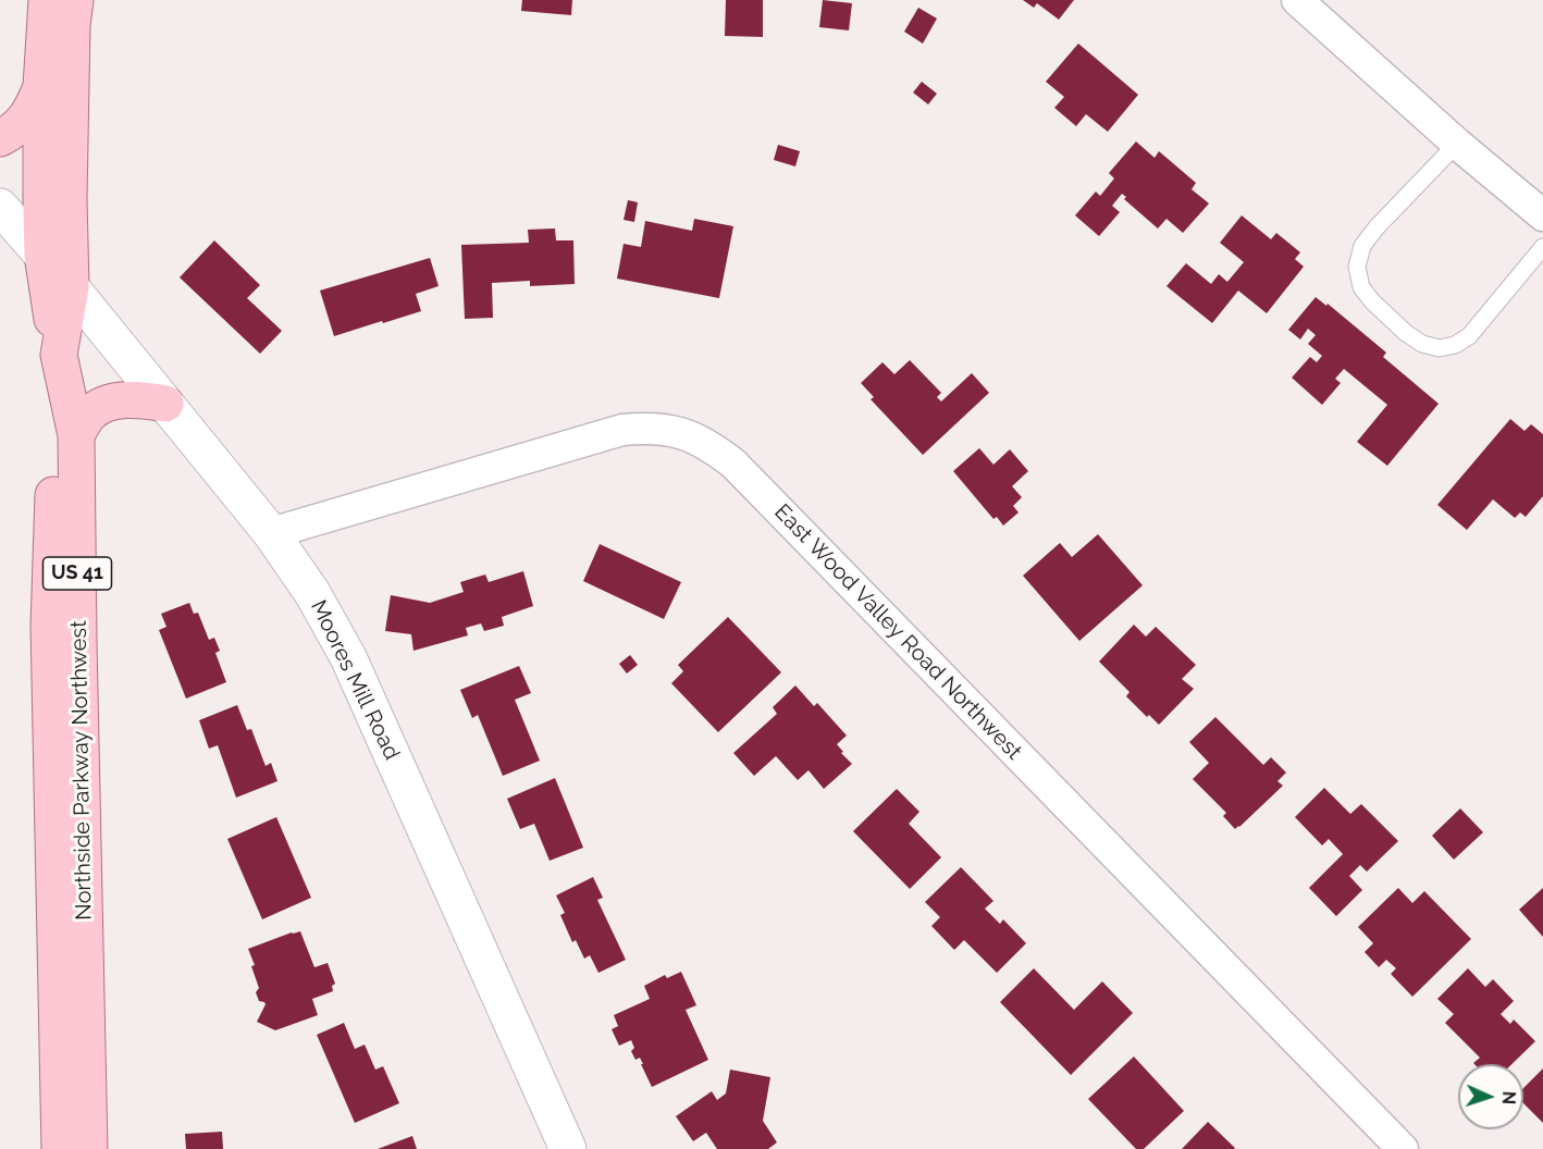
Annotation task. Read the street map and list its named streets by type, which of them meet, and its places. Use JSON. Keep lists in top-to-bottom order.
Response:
{
  "streets": {
    "main road": ["US 41", "Northside Parkway Northwest"],
    "street": ["East Wood Valley Road Northwest", "Moores Mill Road"]
  },
  "crossings": [
    ["East Wood Valley Road Northwest", "Moores Mill Road"],
    ["Moores Mill Road", "Northside Parkway Northwest"]
  ],
  "north": "right"
}
